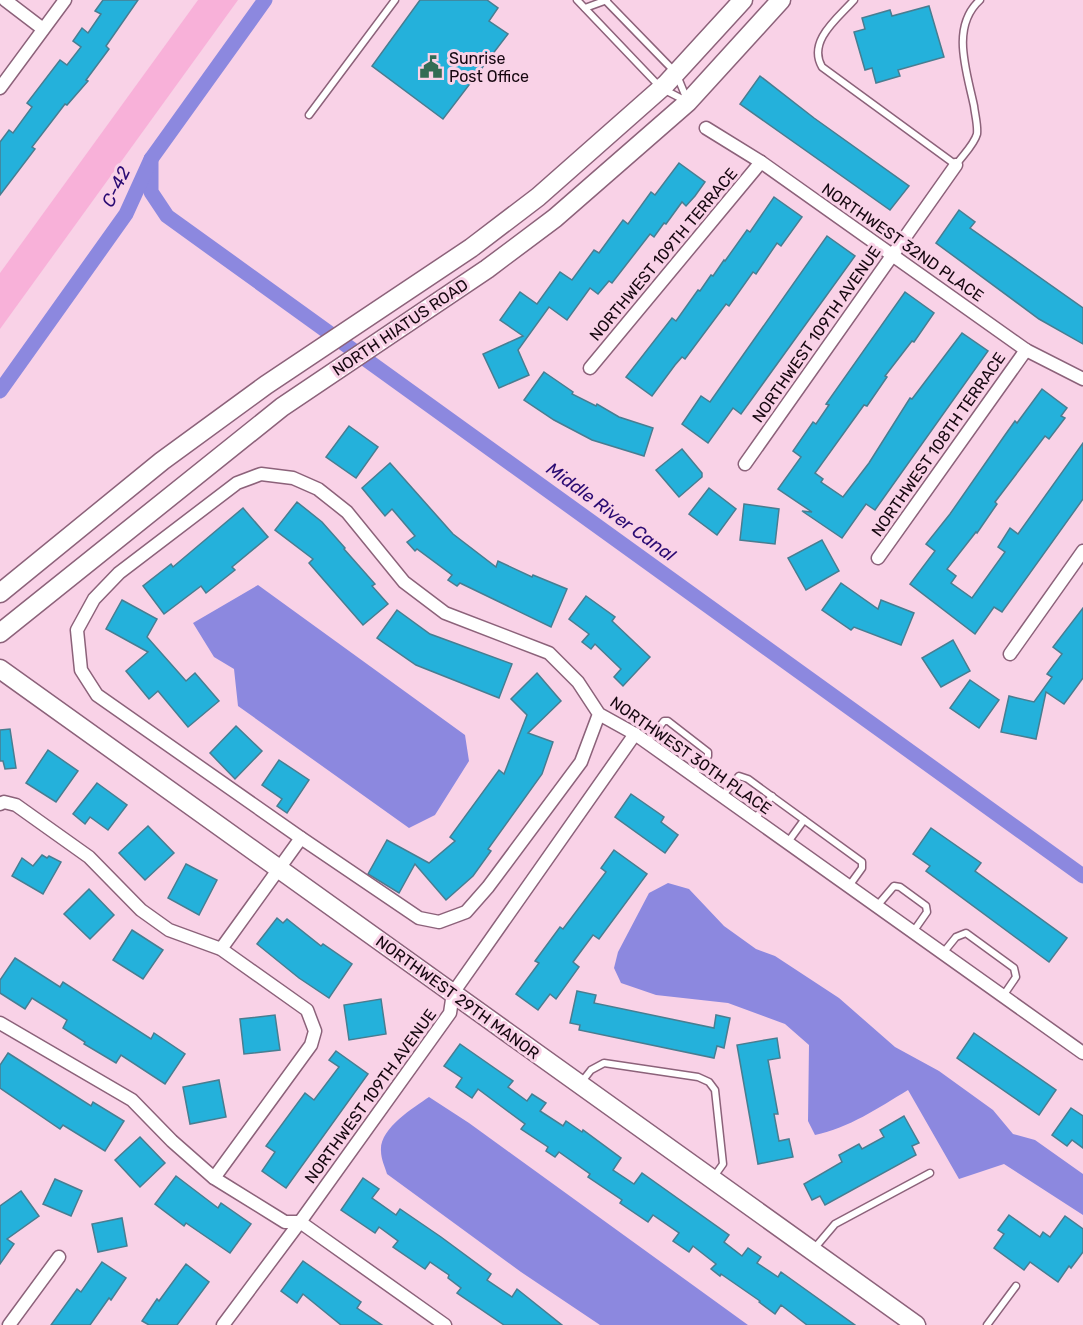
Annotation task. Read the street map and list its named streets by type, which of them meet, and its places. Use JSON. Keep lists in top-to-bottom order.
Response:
{
  "streets": {
    "main road": ["NORTH HIATUS ROAD", "NORTHWEST 29TH MANOR"],
    "street": [
      "NORTHWEST 32ND PLACE",
      "NORTHWEST 109TH TERRACE",
      "NORTHWEST 109TH AVENUE",
      "NORTHWEST 108TH TERRACE",
      "NORTHWEST 30TH PLACE"
    ]
  },
  "crossings": [
    ["NORTHWEST 32ND PLACE", "NORTHWEST 109TH TERRACE"],
    ["NORTHWEST 32ND PLACE", "NORTHWEST 109TH AVENUE"],
    ["NORTHWEST 32ND PLACE", "NORTHWEST 108TH TERRACE"],
    ["NORTHWEST 109TH AVENUE", "NORTHWEST 30TH PLACE"],
    ["NORTHWEST 109TH AVENUE", "NORTHWEST 29TH MANOR"]
  ],
  "water": ["C-42", "Middle River Canal"],
  "places": {
    "public building": ["Sunrise Post Office"]
  }
}
